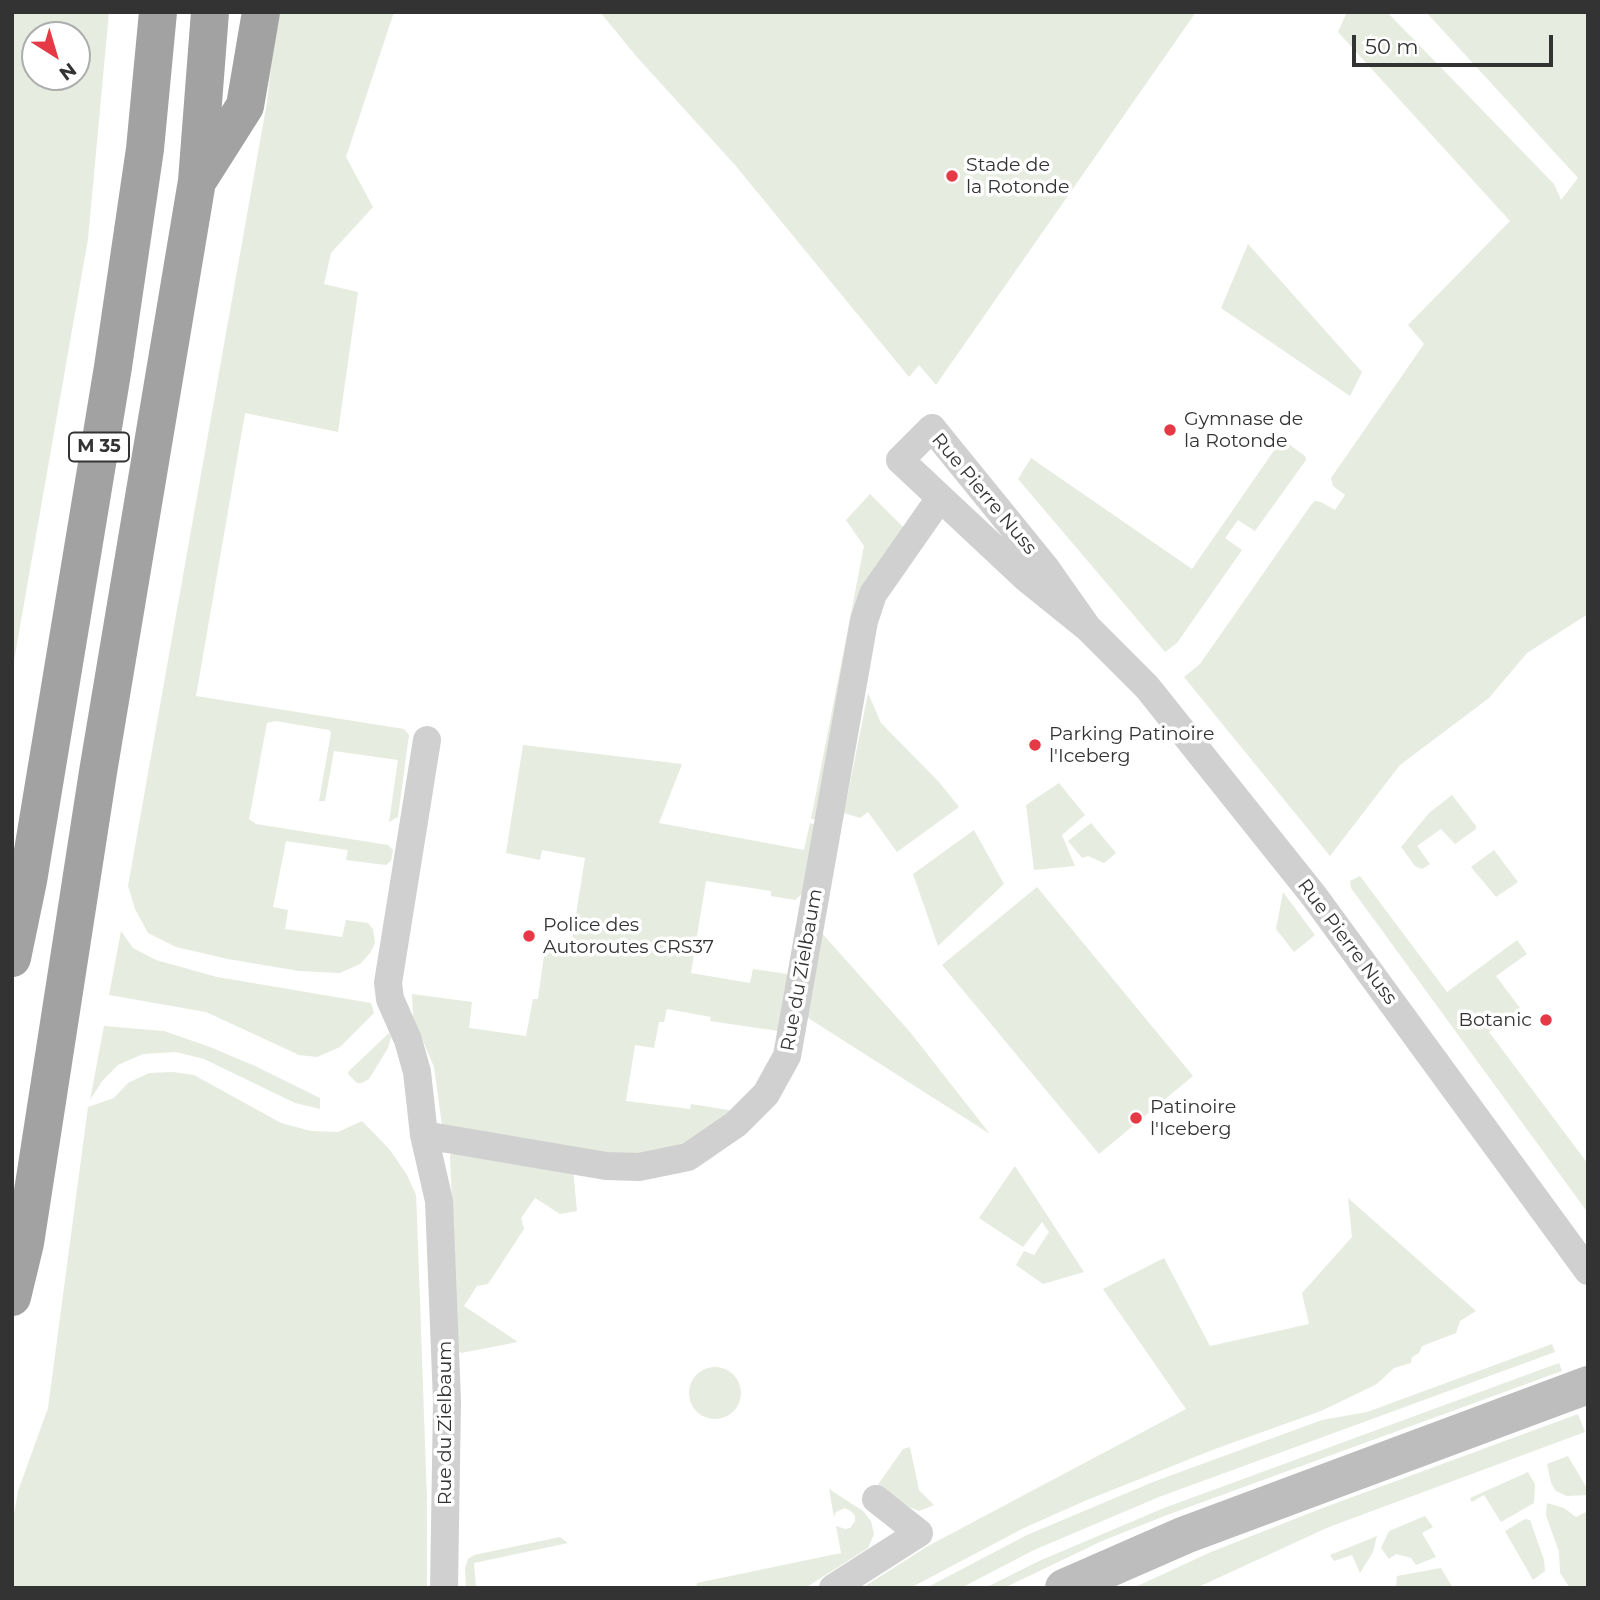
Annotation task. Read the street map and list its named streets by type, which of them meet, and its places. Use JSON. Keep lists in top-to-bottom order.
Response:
{
  "streets": {
    "highway": ["M 35"],
    "street": ["Rue Pierre Nuss", "Rue du Zielbaum"]
  },
  "crossings": [
    ["Rue Pierre Nuss", "Rue du Zielbaum"]
  ],
  "places": [
    "Stade de la Rotonde",
    "Gymnase de la Rotonde",
    "Parking Patinoire l'Iceberg",
    "Police des Autoroutes CRS37",
    "Botanic",
    "Patinoire l'Iceberg"
  ],
  "scale_bar": "50 m",
  "north": "bottom right"
}
